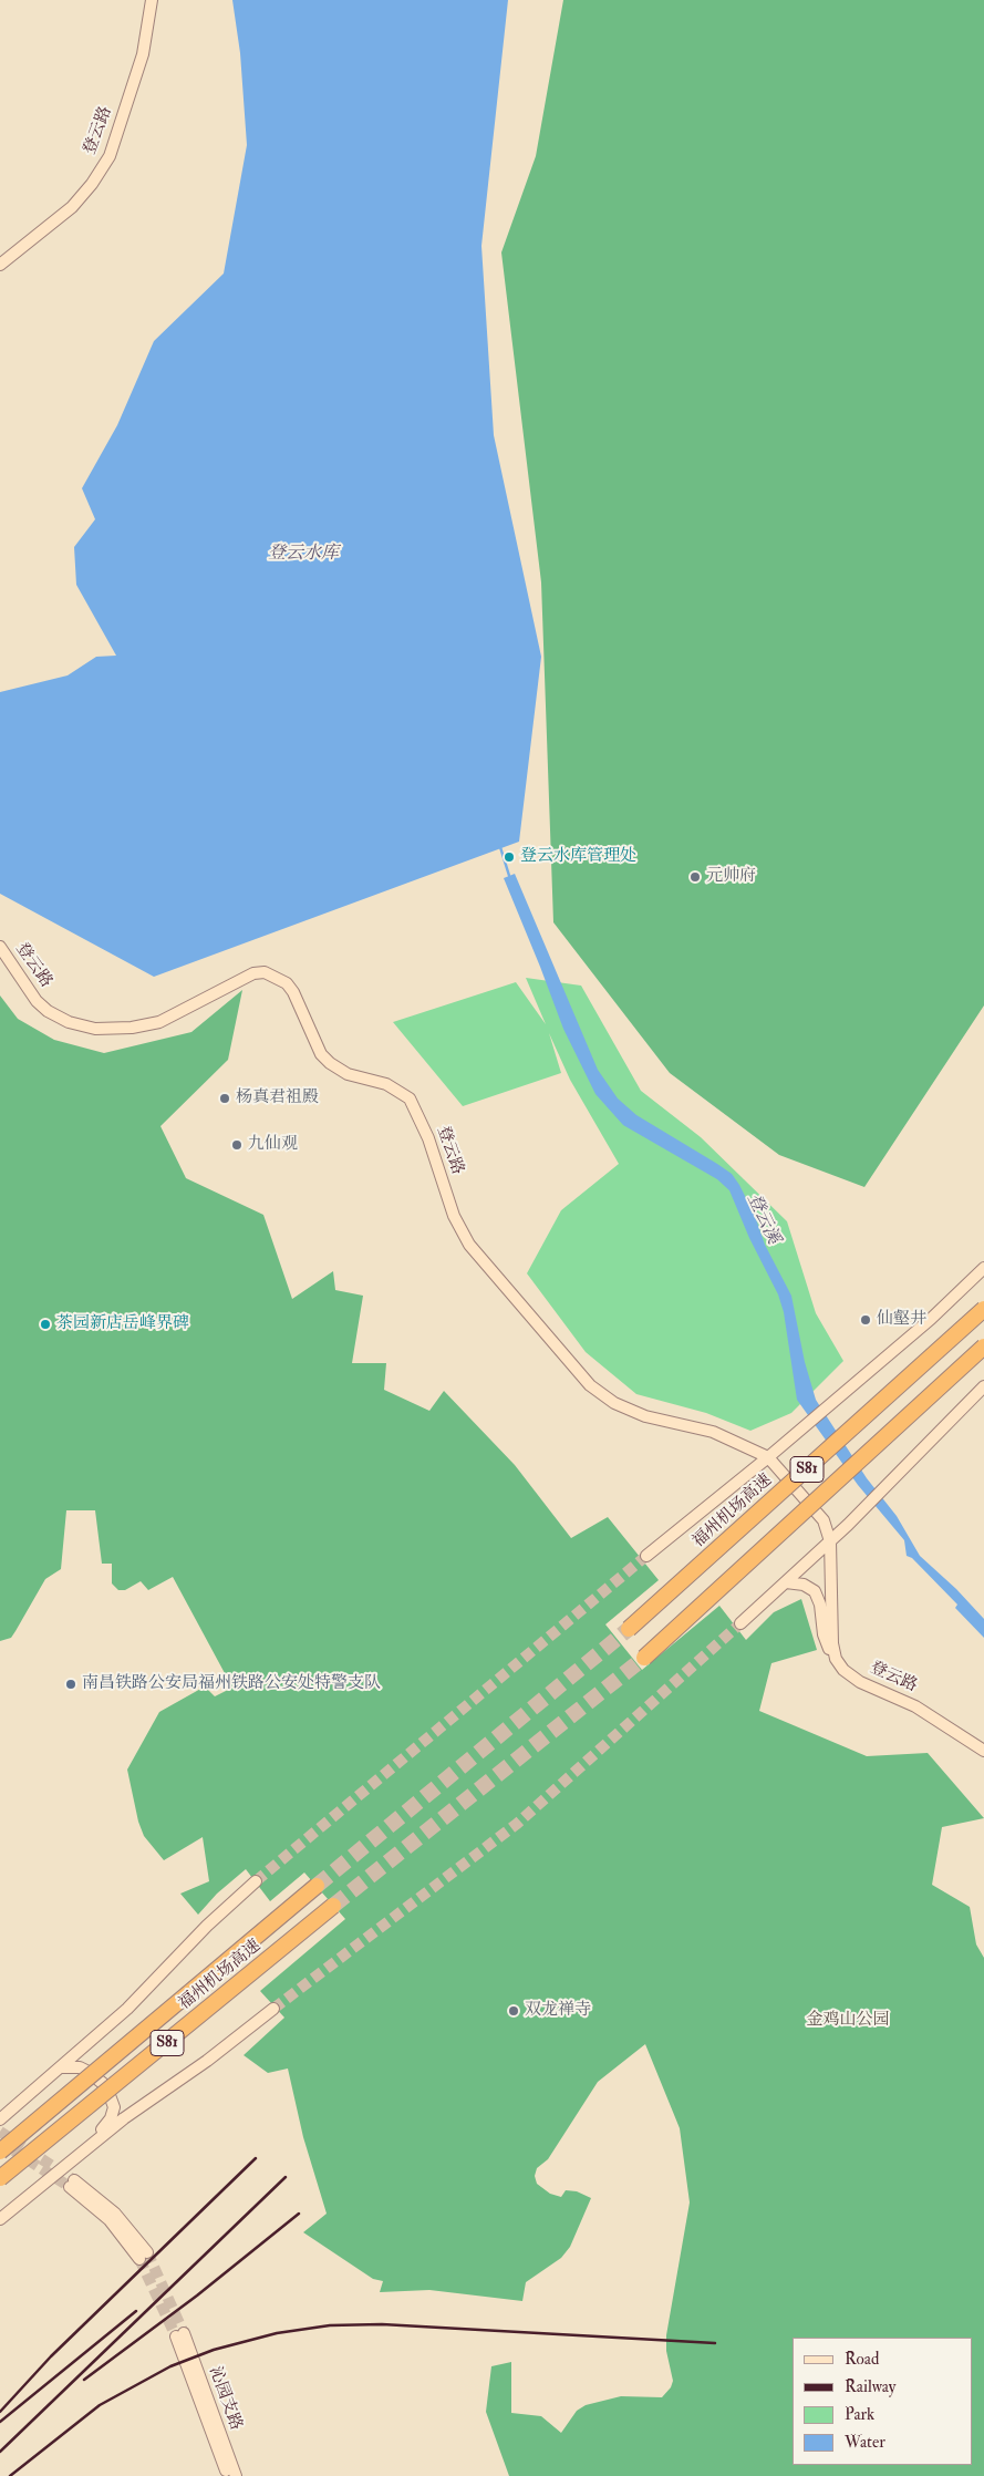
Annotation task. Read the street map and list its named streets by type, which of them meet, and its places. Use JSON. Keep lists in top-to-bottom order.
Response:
{
  "streets": {
    "highway": ["S81", "福州机场高速"],
    "street": ["登云路", "沁园支路"]
  },
  "water": ["登云水库", "登云溪"],
  "parks": ["金鸡山公园"],
  "places": [
    "登云水库管理处",
    "元帅府",
    "杨真君祖殿",
    "九仙观",
    "仙壑井",
    "茶园新店岳峰界碑",
    "南昌铁路公安局福州铁路公安处特警支队",
    "双龙禅寺"
  ],
  "legend": [
    "Road",
    "Railway",
    "Park",
    "Water"
  ]
}
